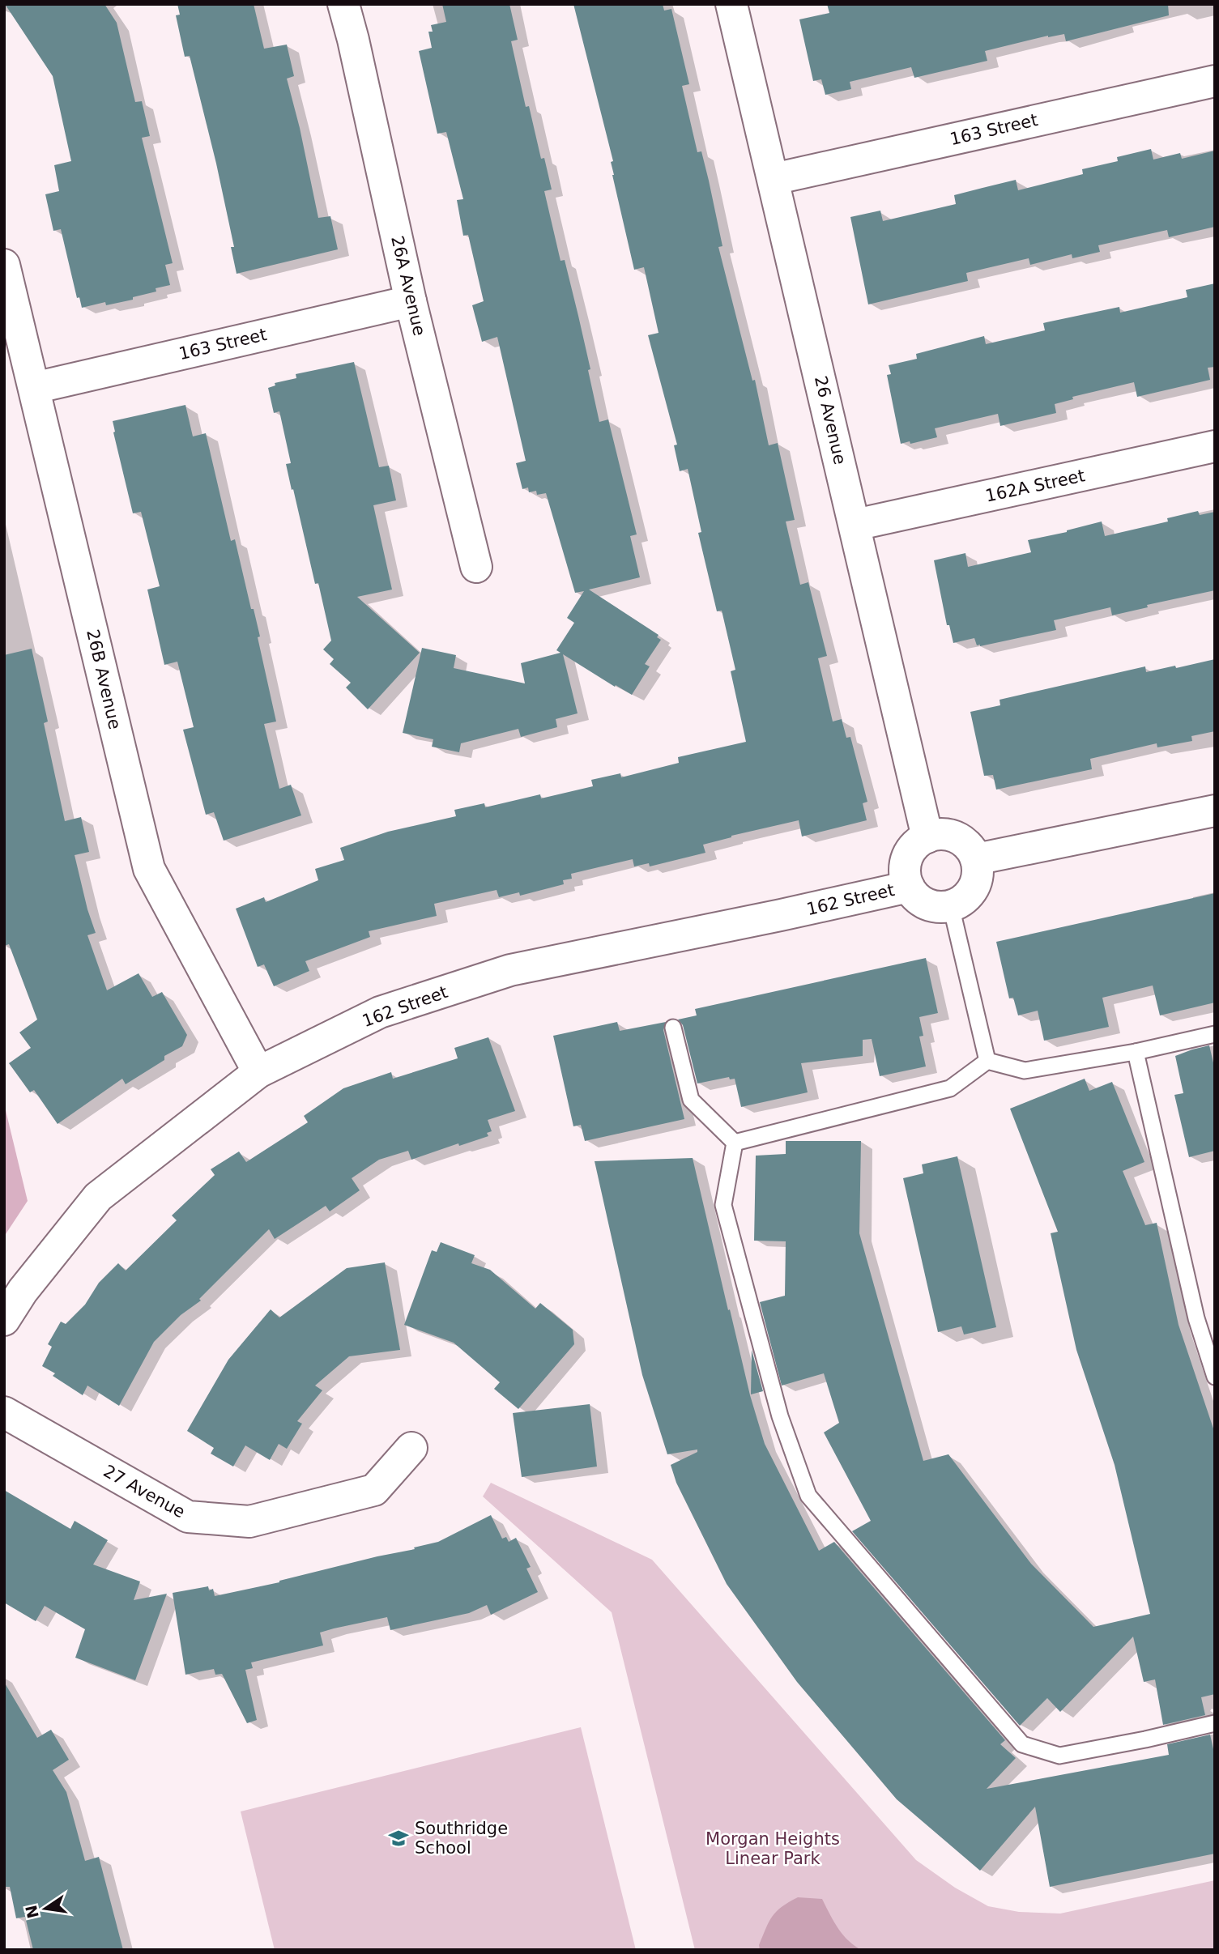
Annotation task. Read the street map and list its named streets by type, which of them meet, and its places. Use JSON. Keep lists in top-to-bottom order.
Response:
{
  "streets": {
    "street": [
      "163 Street",
      "26A Avenue",
      "26 Avenue",
      "162A Street",
      "26B Avenue",
      "162 Street",
      "27 Avenue"
    ]
  },
  "crossings": [
    ["163 Street", "26A Avenue"],
    ["163 Street", "26 Avenue"],
    ["163 Street", "26B Avenue"],
    ["26 Avenue", "162A Street"],
    ["26 Avenue", "162 Street"],
    ["26B Avenue", "162 Street"]
  ],
  "parks": ["Morgan Heights Linear Park"],
  "places": {
    "school or university": ["Southridge School"]
  },
  "north": "left"
}
